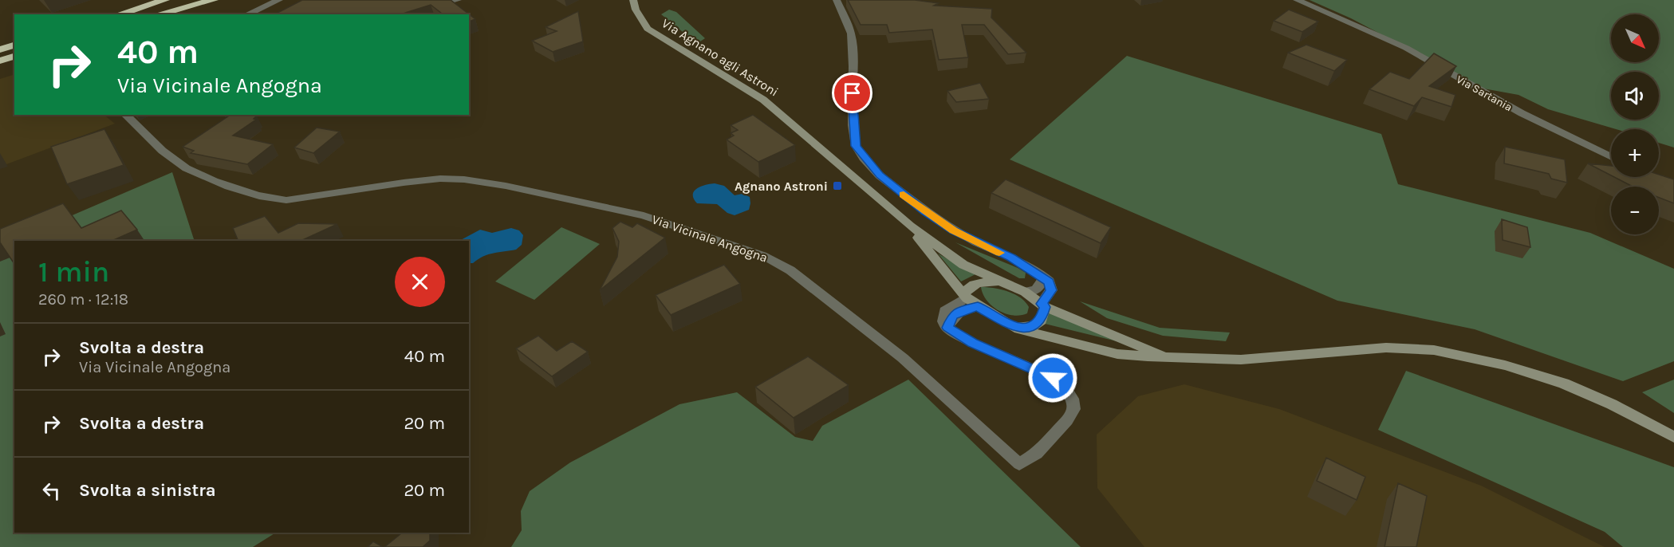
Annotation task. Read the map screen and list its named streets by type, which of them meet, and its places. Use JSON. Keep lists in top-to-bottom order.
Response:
{
  "streets": {
    "street": ["Via Agnano agli Astroni", "Via Sartania", "Via Vicinale Angogna"]
  },
  "places": {
    "transit": ["Agnano Astroni"]
  },
  "north": "bottom right",
  "page": {
    "map_buttons": ["+", "−"],
    "turn": ["40 m", "Via Vicinale Angogna"],
    "heading": ["1 min", "260 m · 12:18"],
    "list": [
      {
        "name": "Svolta a destra",
        "note": "Via Vicinale Angogna",
        "value": "40 m"
      },
      {
        "name": "Svolta a destra",
        "value": "20 m"
      },
      {
        "name": "Svolta a sinistra",
        "value": "20 m"
      }
    ]
  }
}
